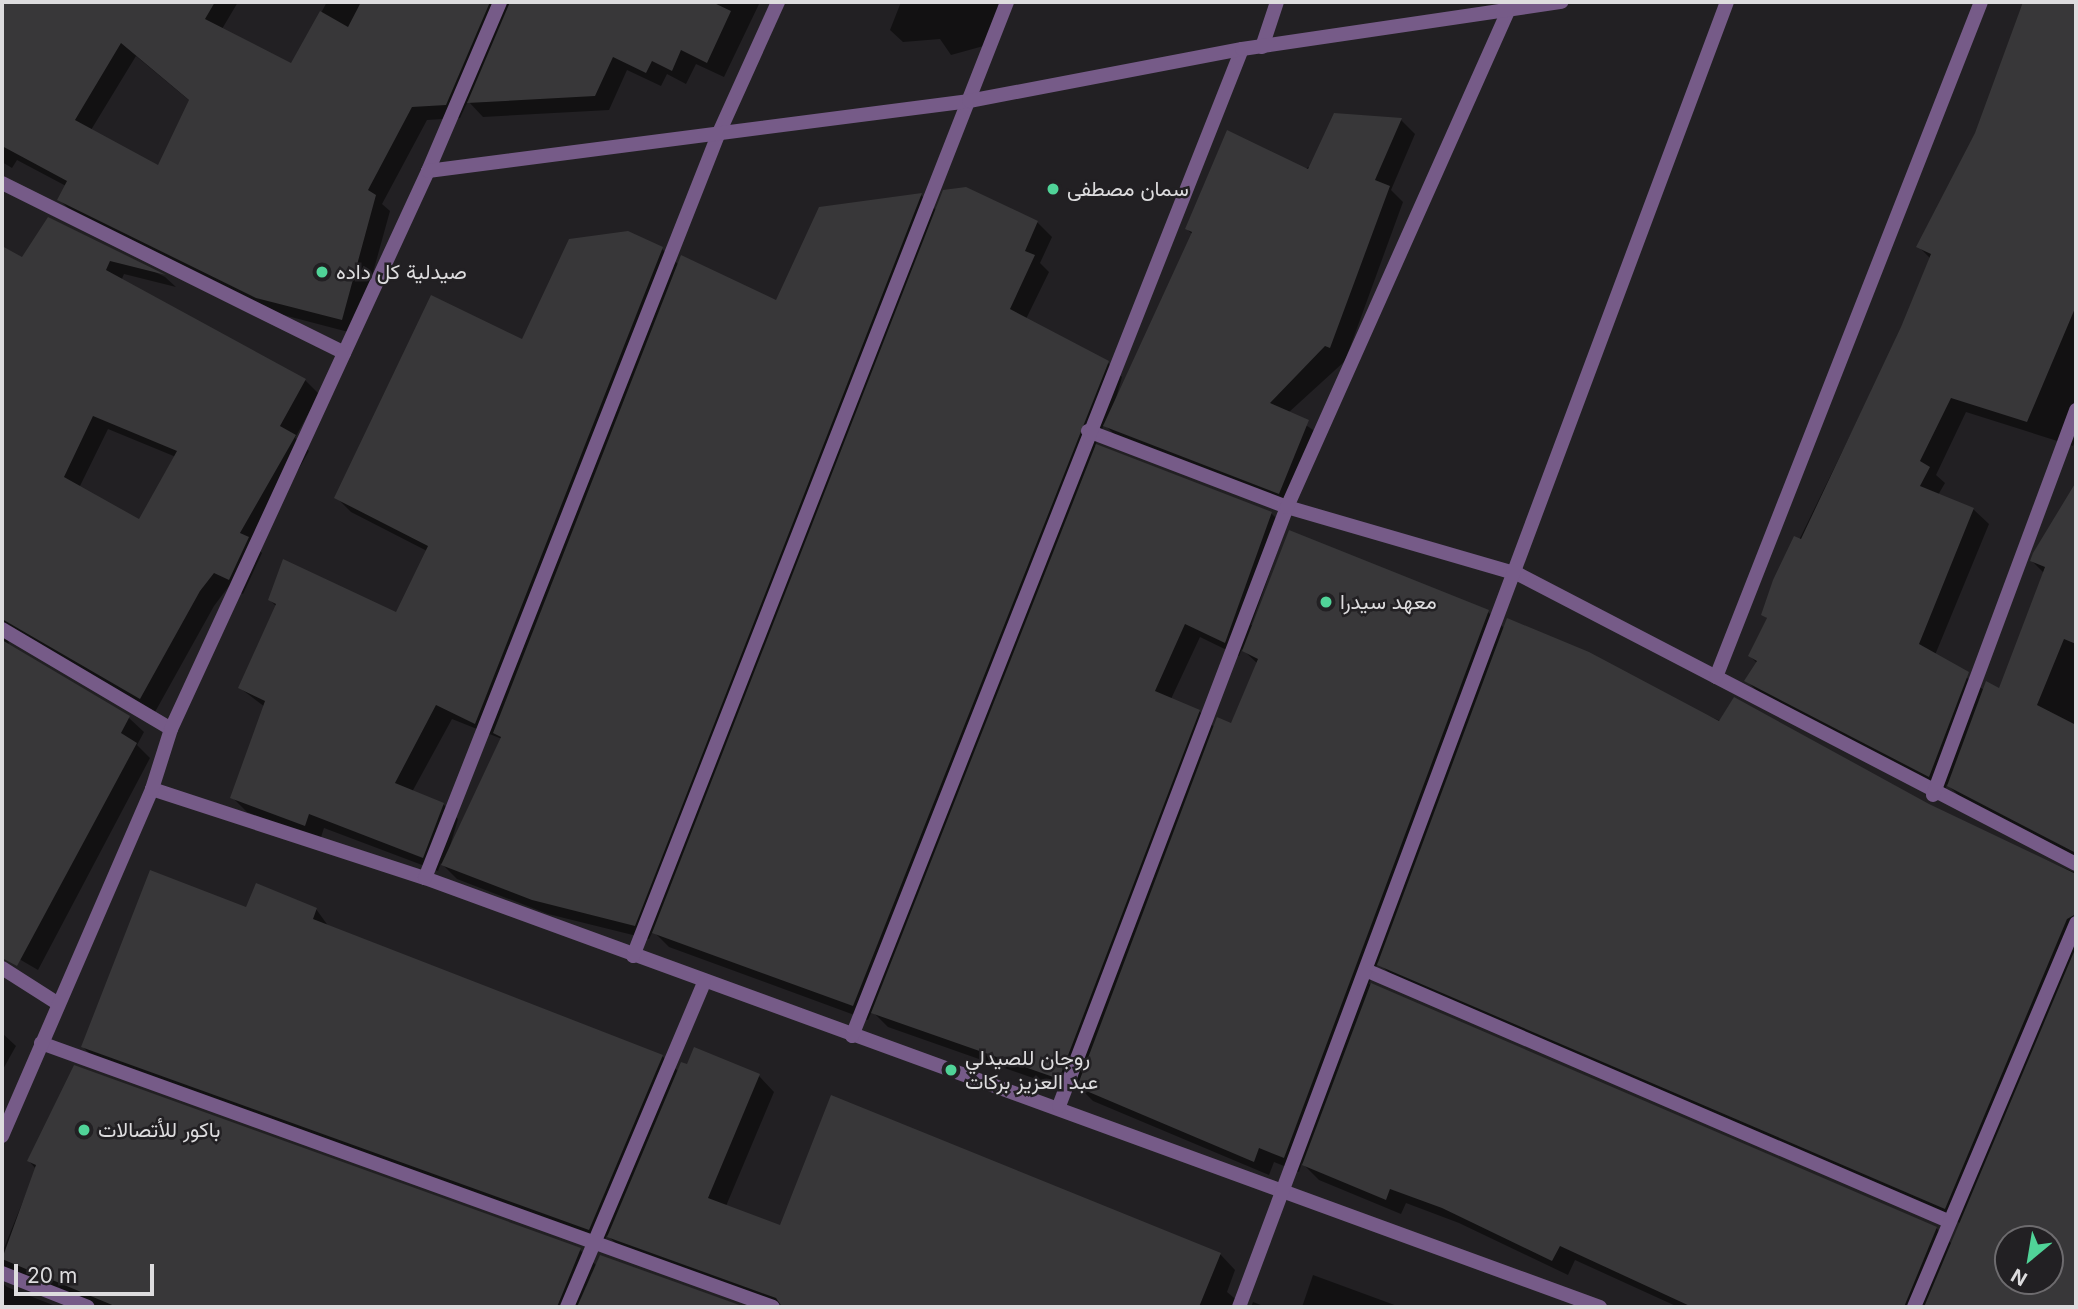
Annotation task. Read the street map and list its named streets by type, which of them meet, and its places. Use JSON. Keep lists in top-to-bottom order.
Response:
{
  "places": [
    "سمان مصطفى",
    "صيدلية كل داده",
    "معهد سيدرا",
    "روجان للصيدلي عبد العزيز بركات",
    "باكور للأتصالات"
  ],
  "scale_bar": "20 m",
  "north": "bottom left"
}
